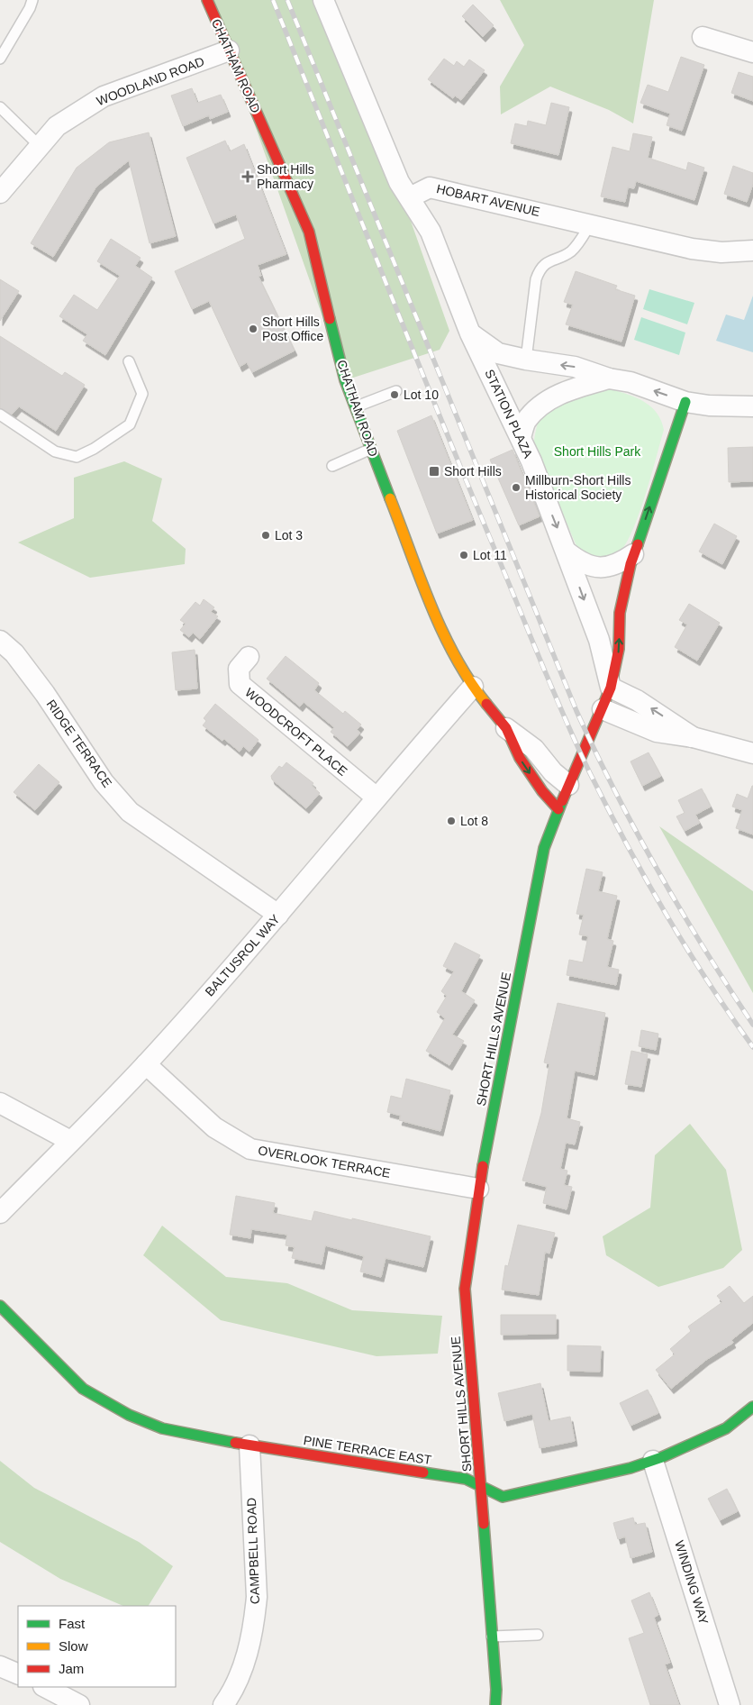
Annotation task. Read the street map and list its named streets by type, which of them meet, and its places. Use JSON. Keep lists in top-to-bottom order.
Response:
{
  "streets": {
    "street": [
      "CHATHAM ROAD",
      "WOODLAND ROAD",
      "HOBART AVENUE",
      "STATION PLAZA",
      "WOODCROFT PLACE",
      "RIDGE TERRACE",
      "BALTUSROL WAY",
      "SHORT HILLS AVENUE",
      "OVERLOOK TERRACE",
      "PINE TERRACE EAST",
      "CAMPBELL ROAD",
      "WINDING WAY"
    ]
  },
  "crossings": [
    ["CHATHAM ROAD", "WOODLAND ROAD"],
    ["CHATHAM ROAD", "BALTUSROL WAY"],
    ["CHATHAM ROAD", "SHORT HILLS AVENUE"],
    ["HOBART AVENUE", "STATION PLAZA"],
    ["STATION PLAZA", "SHORT HILLS AVENUE"],
    ["WOODCROFT PLACE", "BALTUSROL WAY"],
    ["RIDGE TERRACE", "BALTUSROL WAY"],
    ["BALTUSROL WAY", "OVERLOOK TERRACE"],
    ["SHORT HILLS AVENUE", "OVERLOOK TERRACE"],
    ["SHORT HILLS AVENUE", "PINE TERRACE EAST"],
    ["PINE TERRACE EAST", "CAMPBELL ROAD"],
    ["PINE TERRACE EAST", "WINDING WAY"]
  ],
  "one_way": ["STATION PLAZA"],
  "parks": ["Short Hills Park"],
  "places": {
    "health": ["Short Hills Pharmacy"],
    "other": [
      "Short Hills Post Office",
      "Lot 10",
      "Millburn-Short Hills Historical Society",
      "Lot 3",
      "Lot 11",
      "Lot 8"
    ],
    "transit": ["Short Hills"]
  },
  "legend": ["Fast", "Slow", "Jam"]
}
